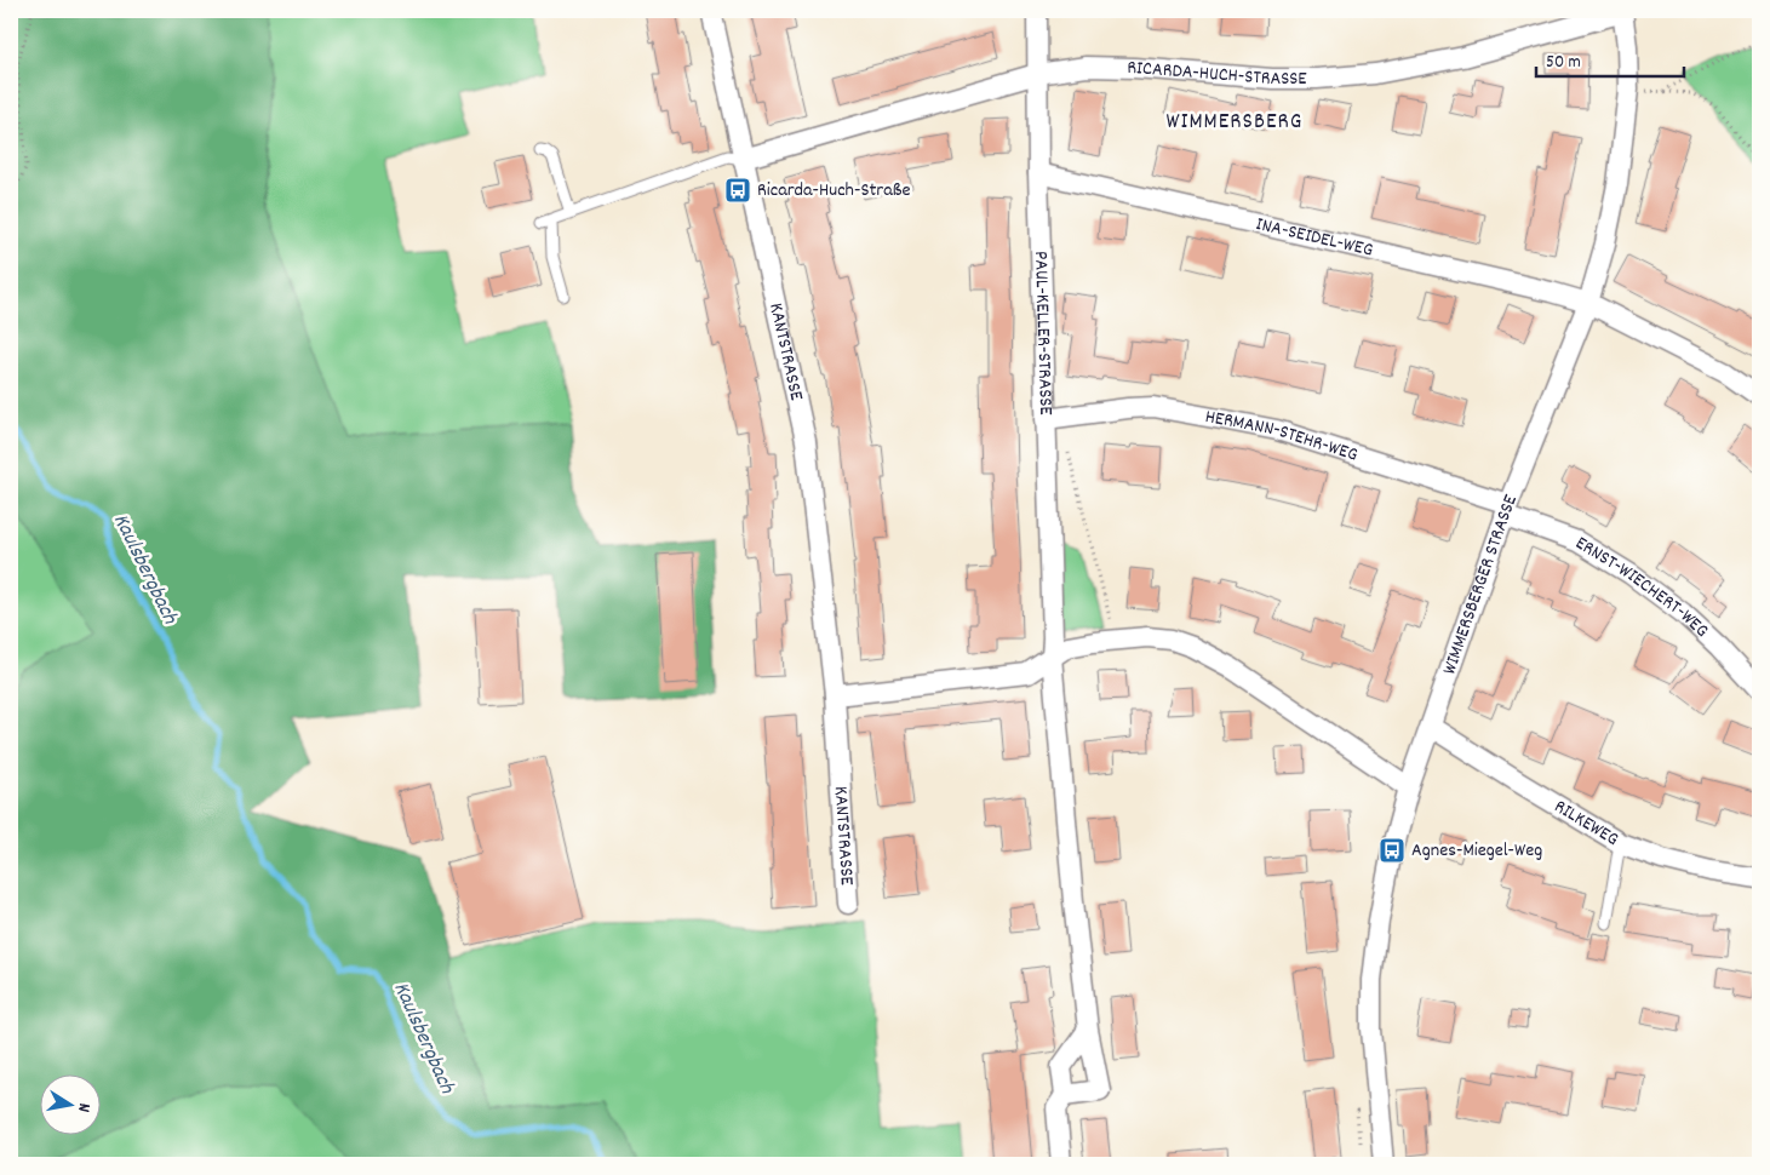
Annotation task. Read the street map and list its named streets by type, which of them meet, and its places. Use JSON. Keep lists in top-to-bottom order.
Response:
{
  "streets": {
    "street": [
      "RICARDA-HUCH-STRASSE",
      "INA-SEIDEL-WEG",
      "PAUL-KELLER-STRASSE",
      "KANTSTRASSE",
      "HERMANN-STEHR-WEG",
      "WIMMERSBERGER STRASSE",
      "ERNST-WIECHERT-WEG",
      "RILKEWEG"
    ]
  },
  "crossings": [
    ["RICARDA-HUCH-STRASSE", "PAUL-KELLER-STRASSE"],
    ["RICARDA-HUCH-STRASSE", "KANTSTRASSE"],
    ["RICARDA-HUCH-STRASSE", "WIMMERSBERGER STRASSE"],
    ["INA-SEIDEL-WEG", "PAUL-KELLER-STRASSE"],
    ["INA-SEIDEL-WEG", "WIMMERSBERGER STRASSE"],
    ["PAUL-KELLER-STRASSE", "HERMANN-STEHR-WEG"],
    ["HERMANN-STEHR-WEG", "WIMMERSBERGER STRASSE"],
    ["HERMANN-STEHR-WEG", "ERNST-WIECHERT-WEG"],
    ["WIMMERSBERGER STRASSE", "ERNST-WIECHERT-WEG"],
    ["WIMMERSBERGER STRASSE", "RILKEWEG"]
  ],
  "districts": ["WIMMERSBERG"],
  "water": ["Kaulsbergbach"],
  "places": {
    "bus stop": ["Ricarda-Huch-Straße", "Agnes-Miegel-Weg"]
  },
  "scale_bar": "50 m",
  "north": "right"
}
